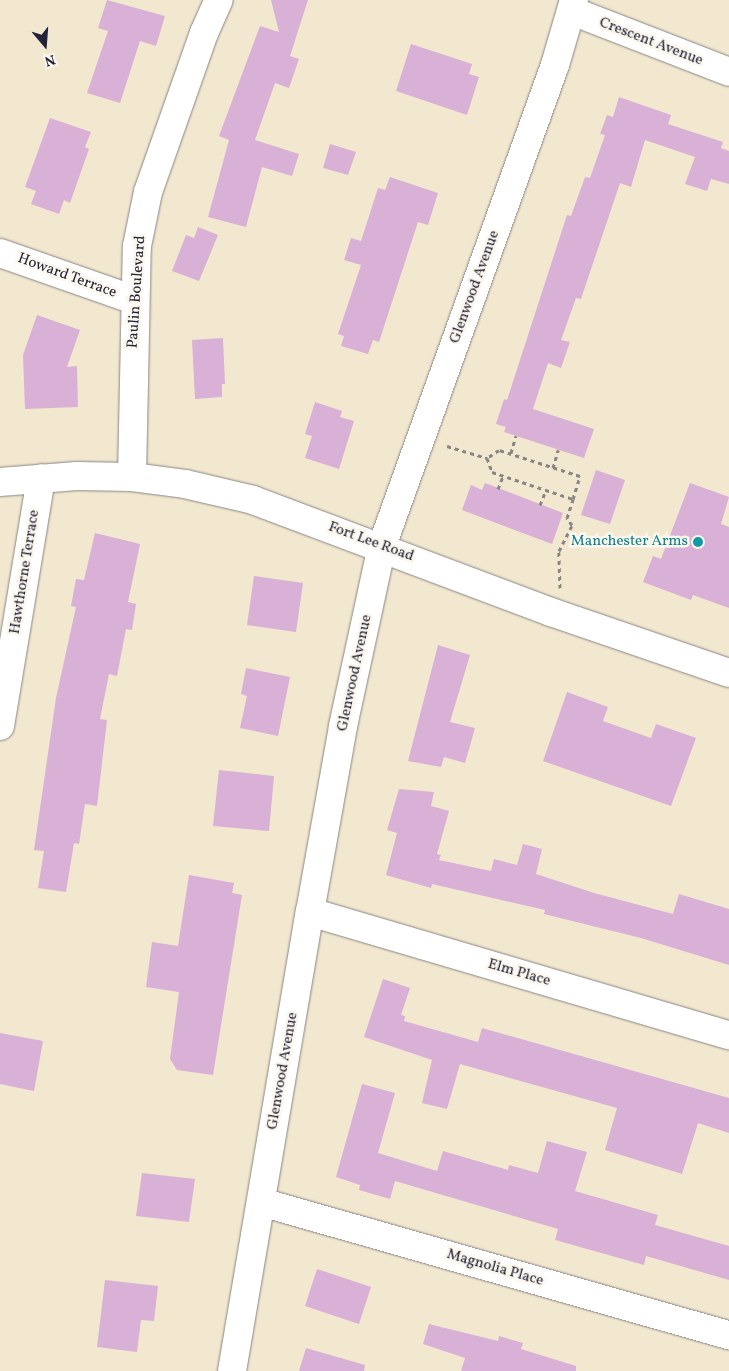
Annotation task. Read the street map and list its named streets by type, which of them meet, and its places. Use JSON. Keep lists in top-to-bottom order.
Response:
{
  "streets": {
    "street": [
      "Crescent Avenue",
      "Howard Terrace",
      "Glenwood Avenue",
      "Paulin Boulevard",
      "Fort Lee Road",
      "Hawthorne Terrace",
      "Elm Place",
      "Magnolia Place"
    ]
  },
  "crossings": [
    ["Crescent Avenue", "Glenwood Avenue"],
    ["Howard Terrace", "Paulin Boulevard"],
    ["Glenwood Avenue", "Fort Lee Road"],
    ["Glenwood Avenue", "Elm Place"],
    ["Glenwood Avenue", "Magnolia Place"],
    ["Paulin Boulevard", "Fort Lee Road"],
    ["Fort Lee Road", "Hawthorne Terrace"]
  ],
  "places": ["Manchester Arms"],
  "north": "bottom"
}
